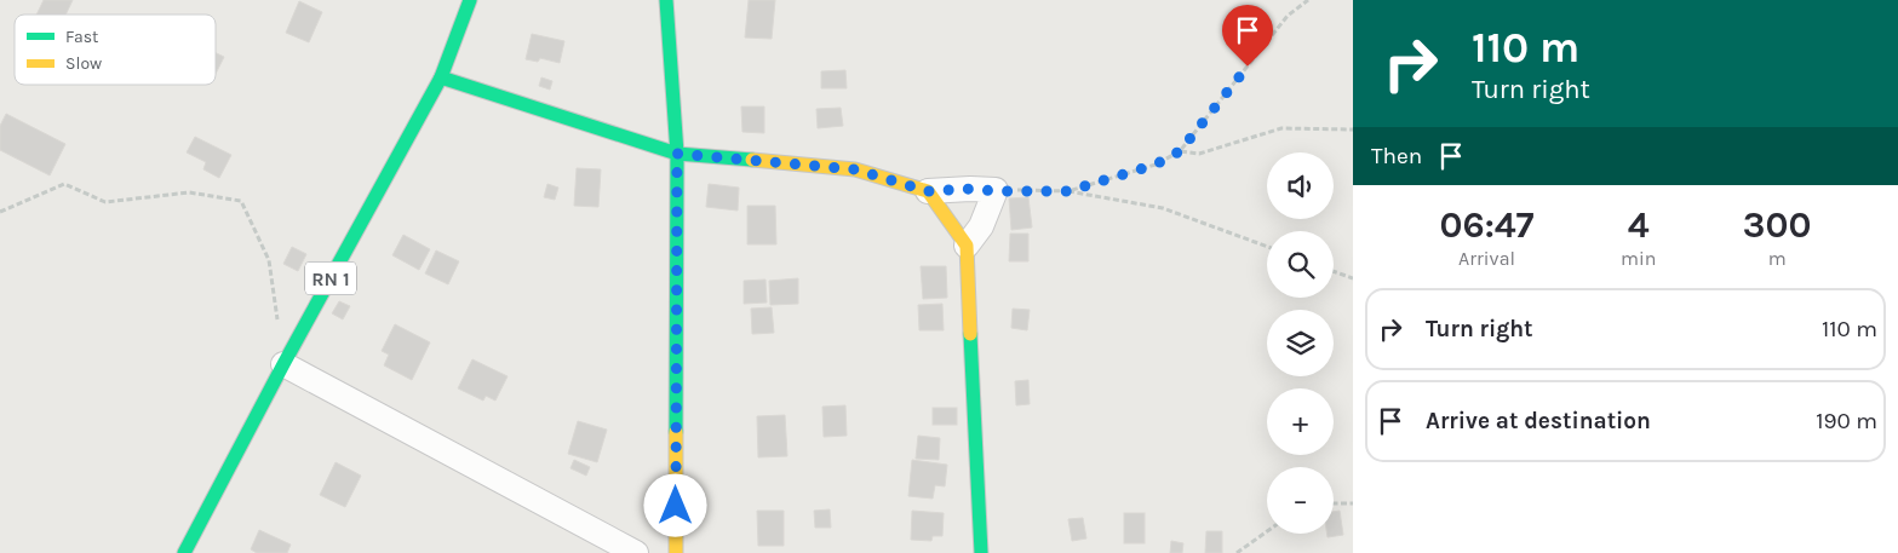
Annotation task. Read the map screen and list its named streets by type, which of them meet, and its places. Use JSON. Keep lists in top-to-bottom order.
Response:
{
  "streets": {
    "street": ["RN 1"]
  },
  "legend": ["Fast", "Slow"],
  "page": {
    "turn": ["110 m", "Turn right"],
    "then": "Then",
    "map_buttons": ["+", "−"],
    "eta": [
      "06:47",
      "Arrival",
      "4",
      "min",
      "300",
      "m"
    ],
    "list": [
      {
        "name": "Turn right",
        "value": "110 m"
      },
      {
        "name": "Arrive at destination",
        "value": "190 m"
      }
    ]
  }
}
